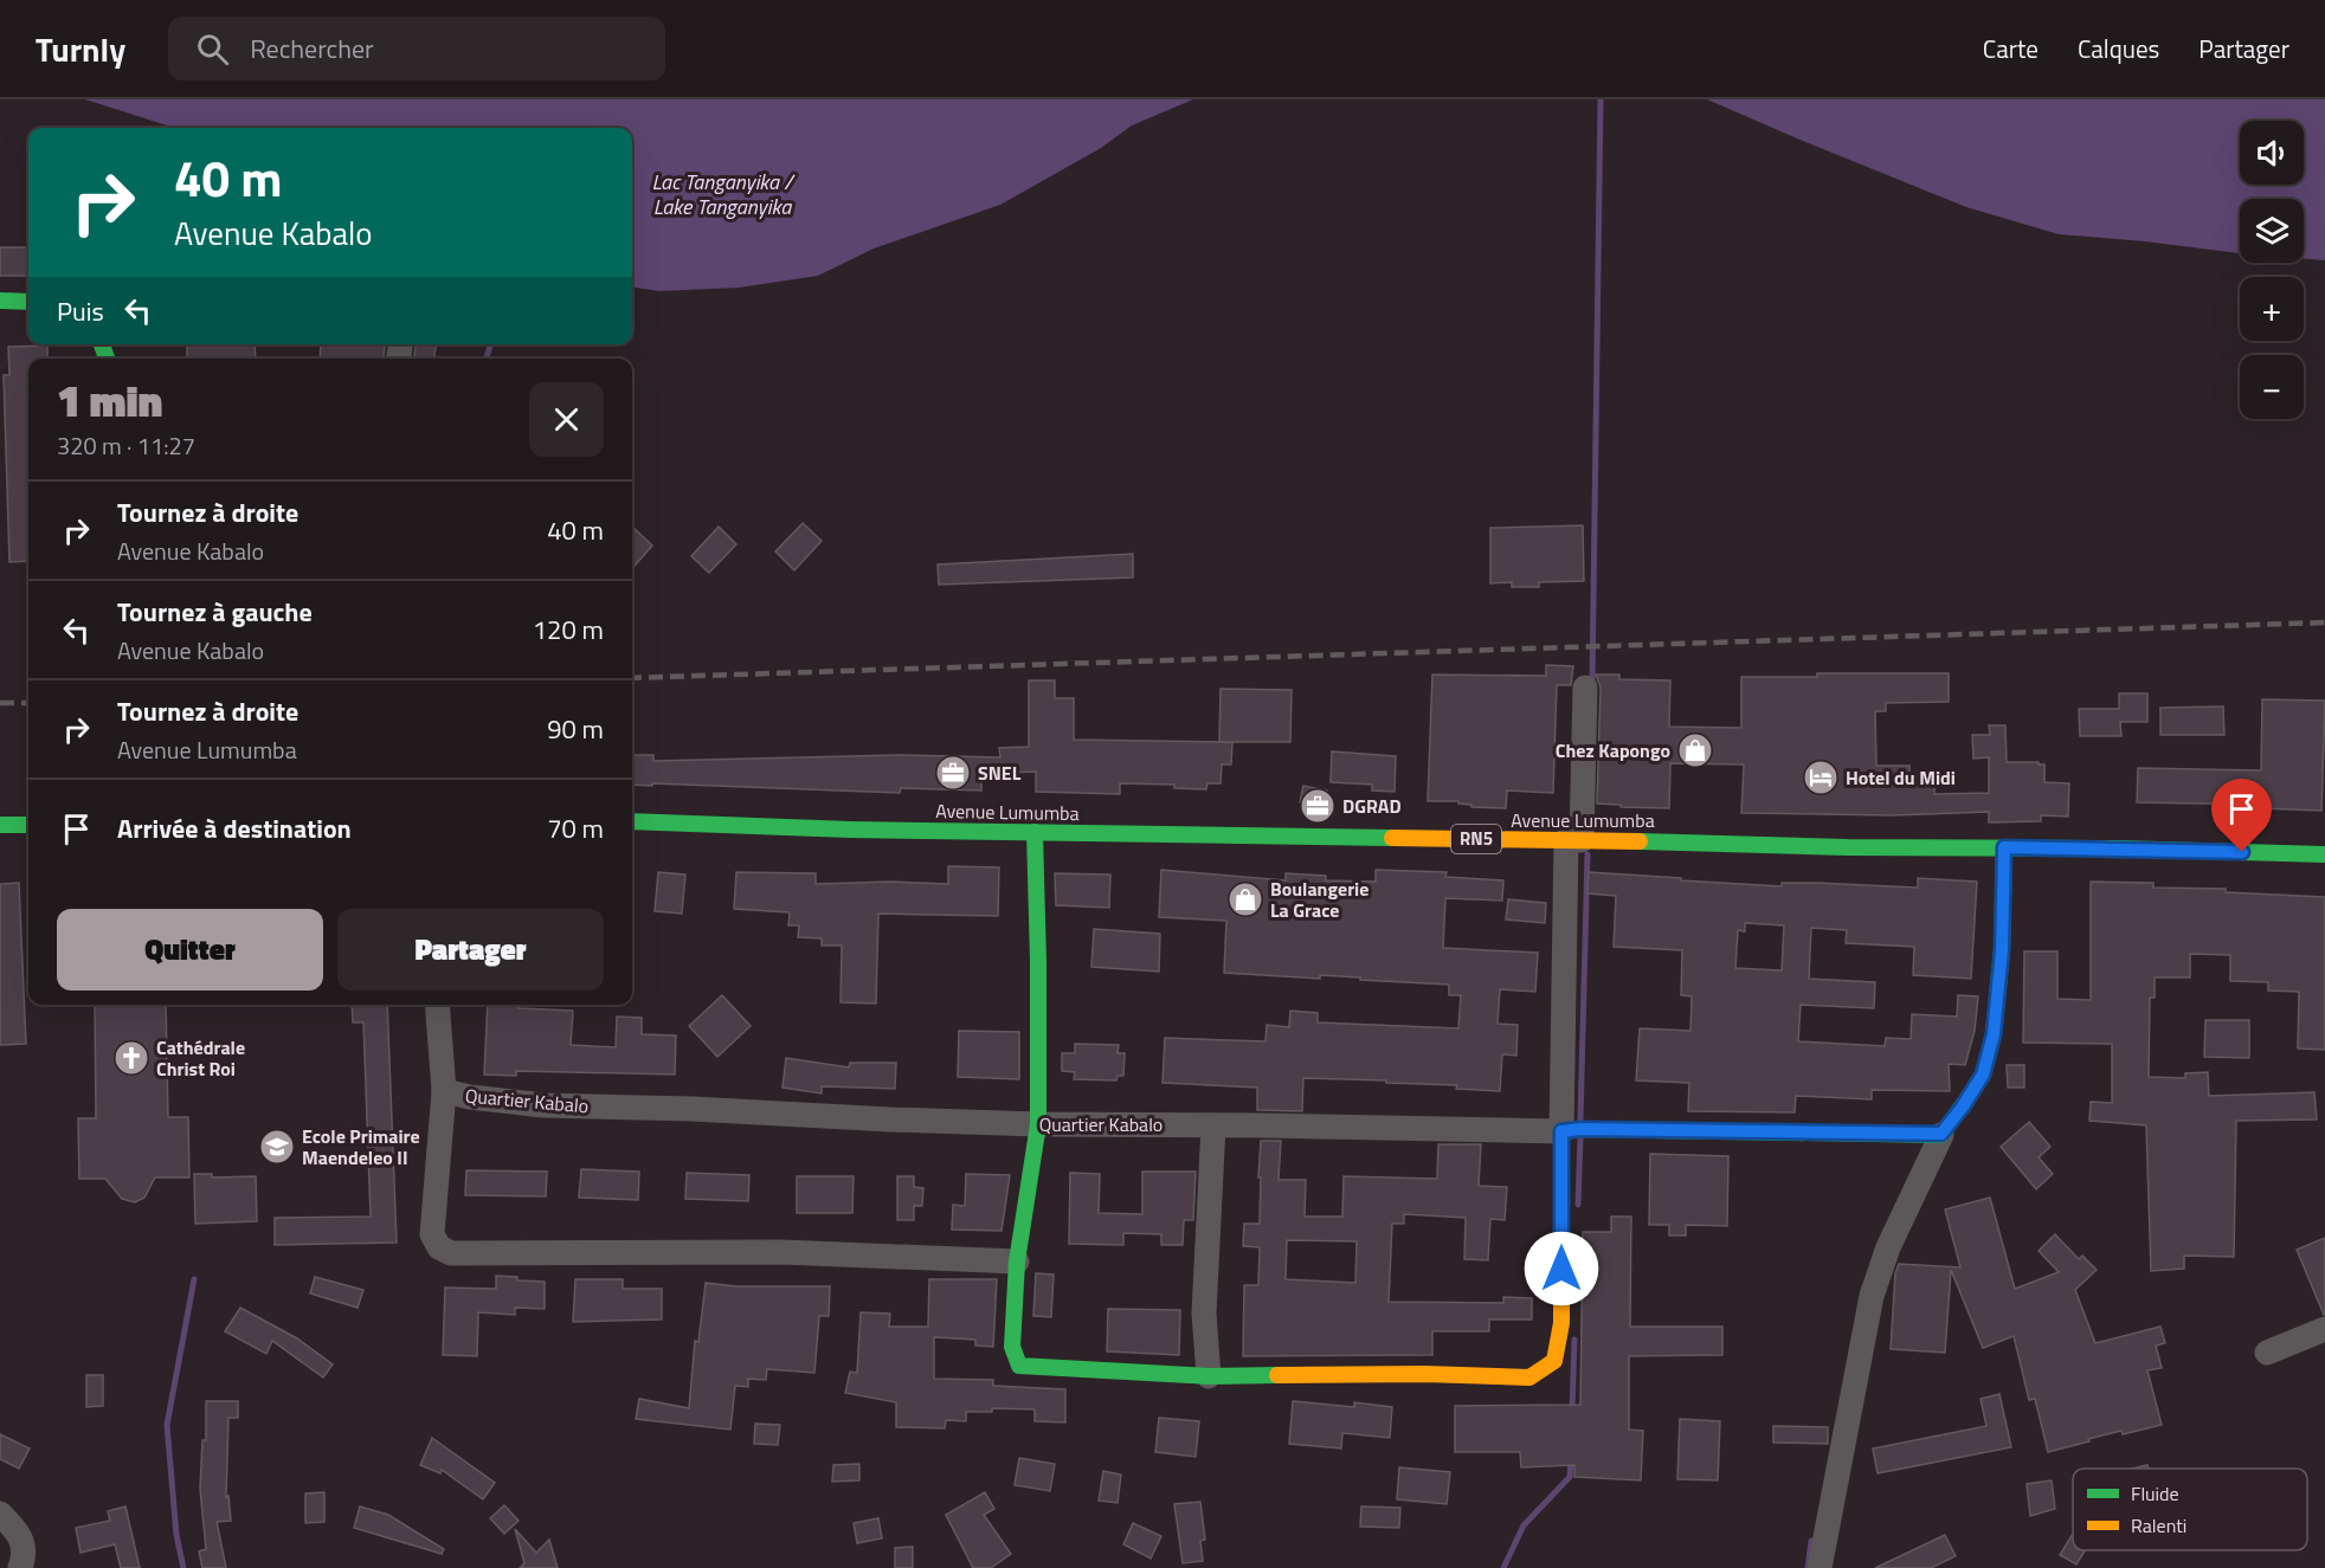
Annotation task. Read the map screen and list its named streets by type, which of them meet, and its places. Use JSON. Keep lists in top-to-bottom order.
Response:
{
  "streets": {
    "main road": ["Avenue Lumumba", "RN5"],
    "street": ["Quartier Kabalo"]
  },
  "water": ["Lac Tanganyika / Lake Tanganyika"],
  "places": {
    "shop": ["Chez Kapongo", "Boulangerie La Grace"],
    "office": ["SNEL", "DGRAD"],
    "hotel": ["Hotel du Midi"],
    "church": ["Cathédrale Christ Roi"],
    "school or university": ["Ecole Primaire Maendeleo II"]
  },
  "legend": ["Fluide", "Ralenti"],
  "page": {
    "header": "Turnly",
    "search": "Rechercher",
    "nav": ["Carte", "Calques", "Partager"],
    "map_buttons": ["+", "−"],
    "turn": ["40 m", "Avenue Kabalo"],
    "then": "Puis",
    "heading": ["1 min", "320 m · 11:27"],
    "list": [
      {
        "name": "Tournez à droite",
        "note": "Avenue Kabalo",
        "value": "40 m"
      },
      {
        "name": "Tournez à gauche",
        "note": "Avenue Kabalo",
        "value": "120 m"
      },
      {
        "name": "Tournez à droite",
        "note": "Avenue Lumumba",
        "value": "90 m"
      },
      {
        "name": "Arrivée à destination",
        "value": "70 m"
      }
    ],
    "buttons": ["Quitter", "Partager"]
  }
}
